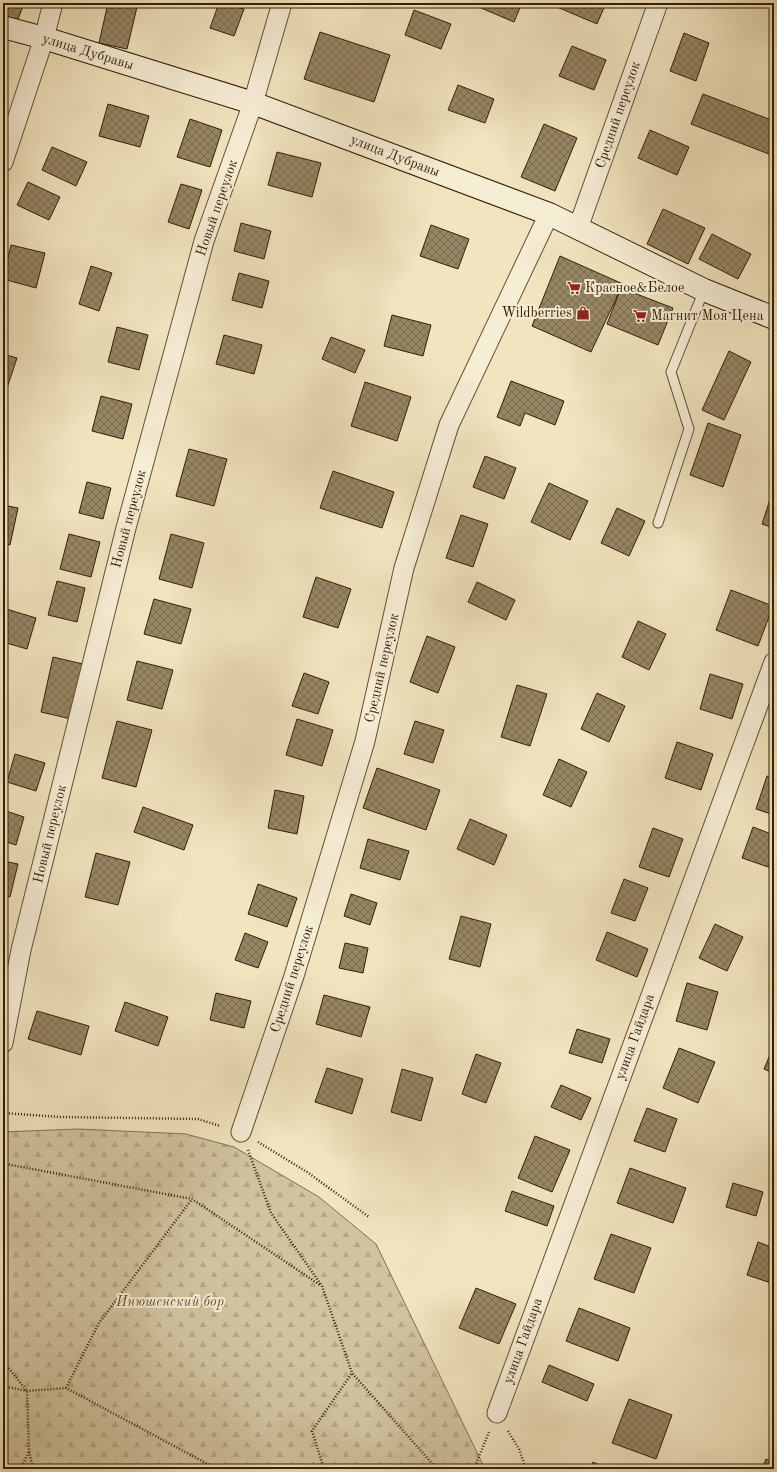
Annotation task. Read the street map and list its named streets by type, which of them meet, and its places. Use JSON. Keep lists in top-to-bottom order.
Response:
{
  "streets": {
    "street": [
      "улица Дубравы",
      "Средний переулок",
      "Новый переулок",
      "улица Гайдара"
    ]
  },
  "crossings": [
    ["улица Дубравы", "Средний переулок"],
    ["улица Дубравы", "Новый переулок"]
  ],
  "parks": ["Инюшенский бор"],
  "places": {
    "supermarket": ["Красное&Белое", "Магнит Моя Цена"],
    "shop": ["Wildberries"]
  }
}
